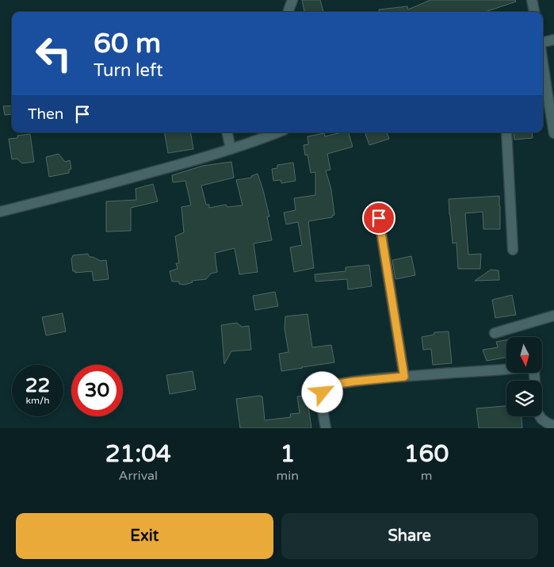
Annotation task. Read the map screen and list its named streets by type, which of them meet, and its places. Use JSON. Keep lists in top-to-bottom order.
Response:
{
  "north": "bottom",
  "page": {
    "turn": ["60 m", "Turn left"],
    "then": "Then",
    "speed": "22 km/h",
    "limit": "30",
    "eta": [
      "21:04",
      "Arrival",
      "1",
      "min",
      "160",
      "m"
    ],
    "buttons": ["Exit", "Share"]
  }
}
